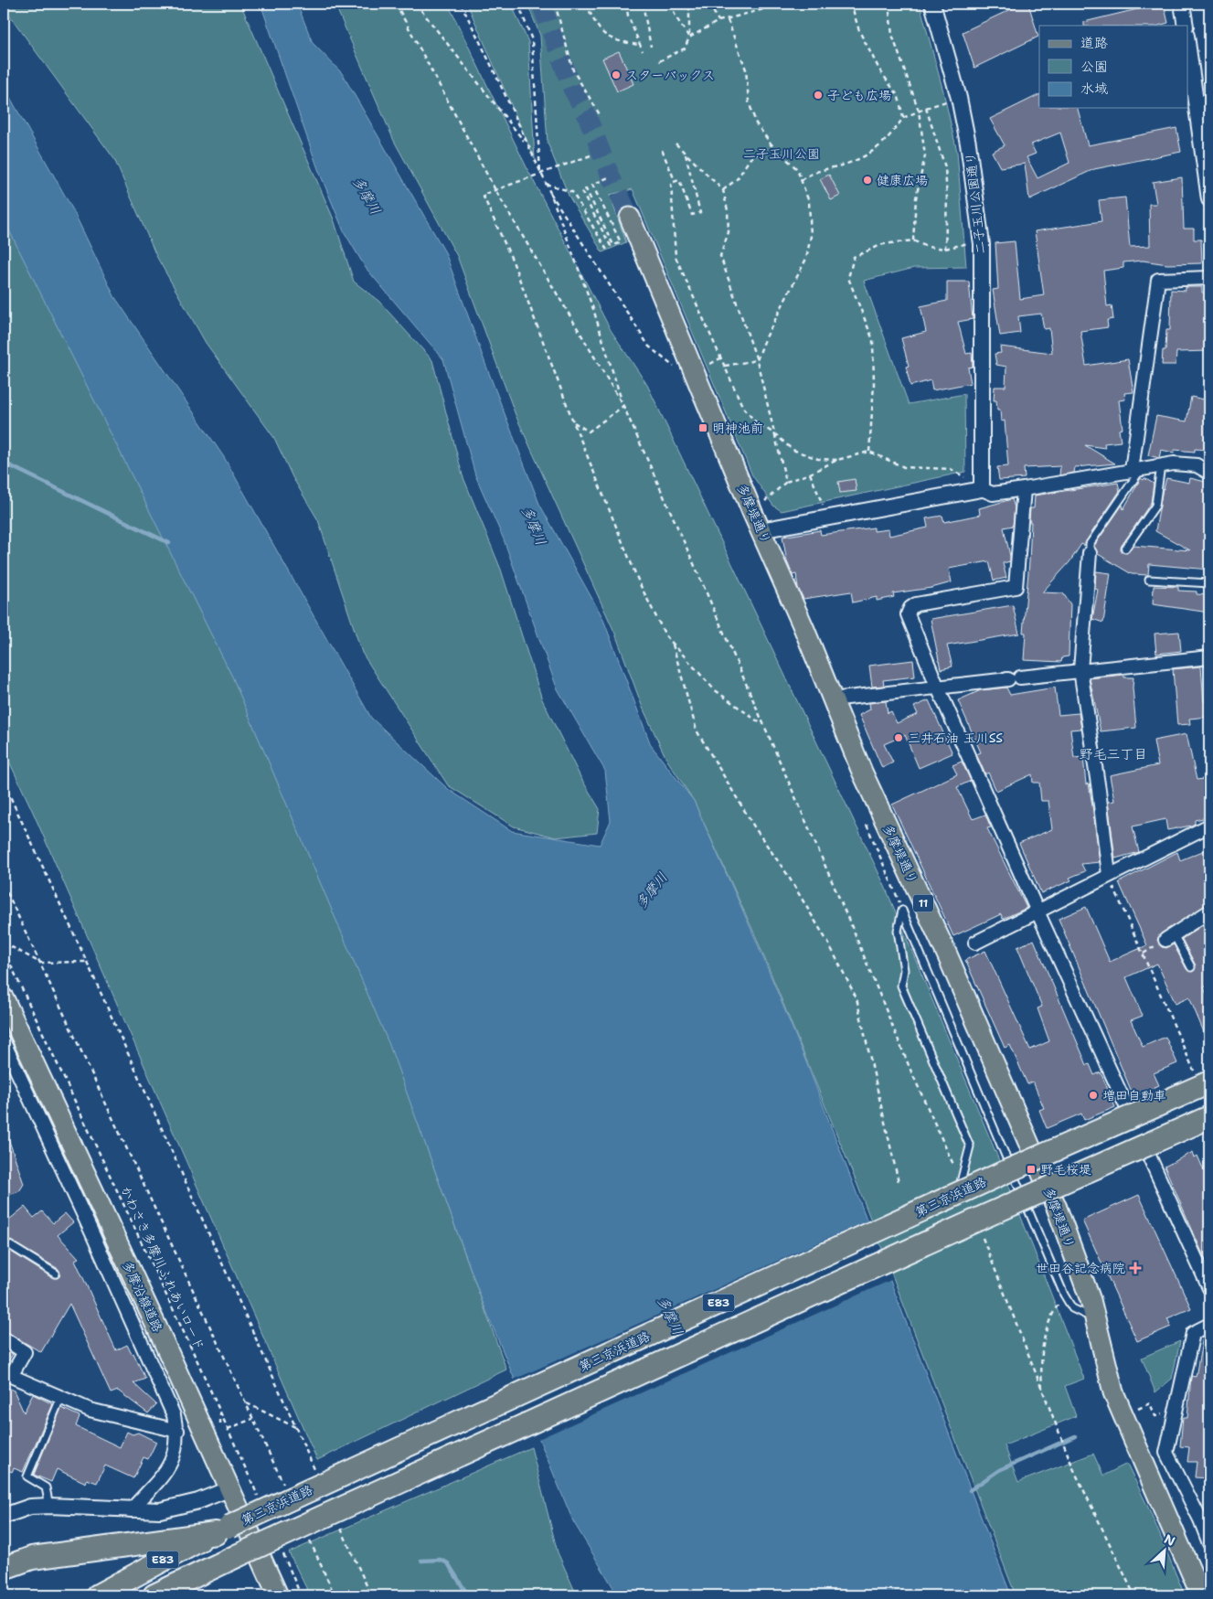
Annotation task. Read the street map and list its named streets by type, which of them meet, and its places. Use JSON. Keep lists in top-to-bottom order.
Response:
{
  "streets": {
    "highway": ["第三京浜道路", "E83"],
    "main road": ["多摩堤通り", "11", "多摩沿線道路"],
    "street": ["二子玉川公園通り"],
    "path": ["かわさき多摩川ふれあいロード"]
  },
  "districts": ["野毛三丁目"],
  "water": ["多摩川"],
  "parks": ["二子玉川公園"],
  "places": {
    "other": [
      "スターバックス",
      "子ども広場",
      "健康広場",
      "三井石油 玉川SS",
      "増田自動車"
    ],
    "transit": ["明神池前", "野毛桜堤"],
    "health": ["世田谷記念病院"]
  },
  "legend": ["道路", "公園", "水域"],
  "north": "top right"
}
